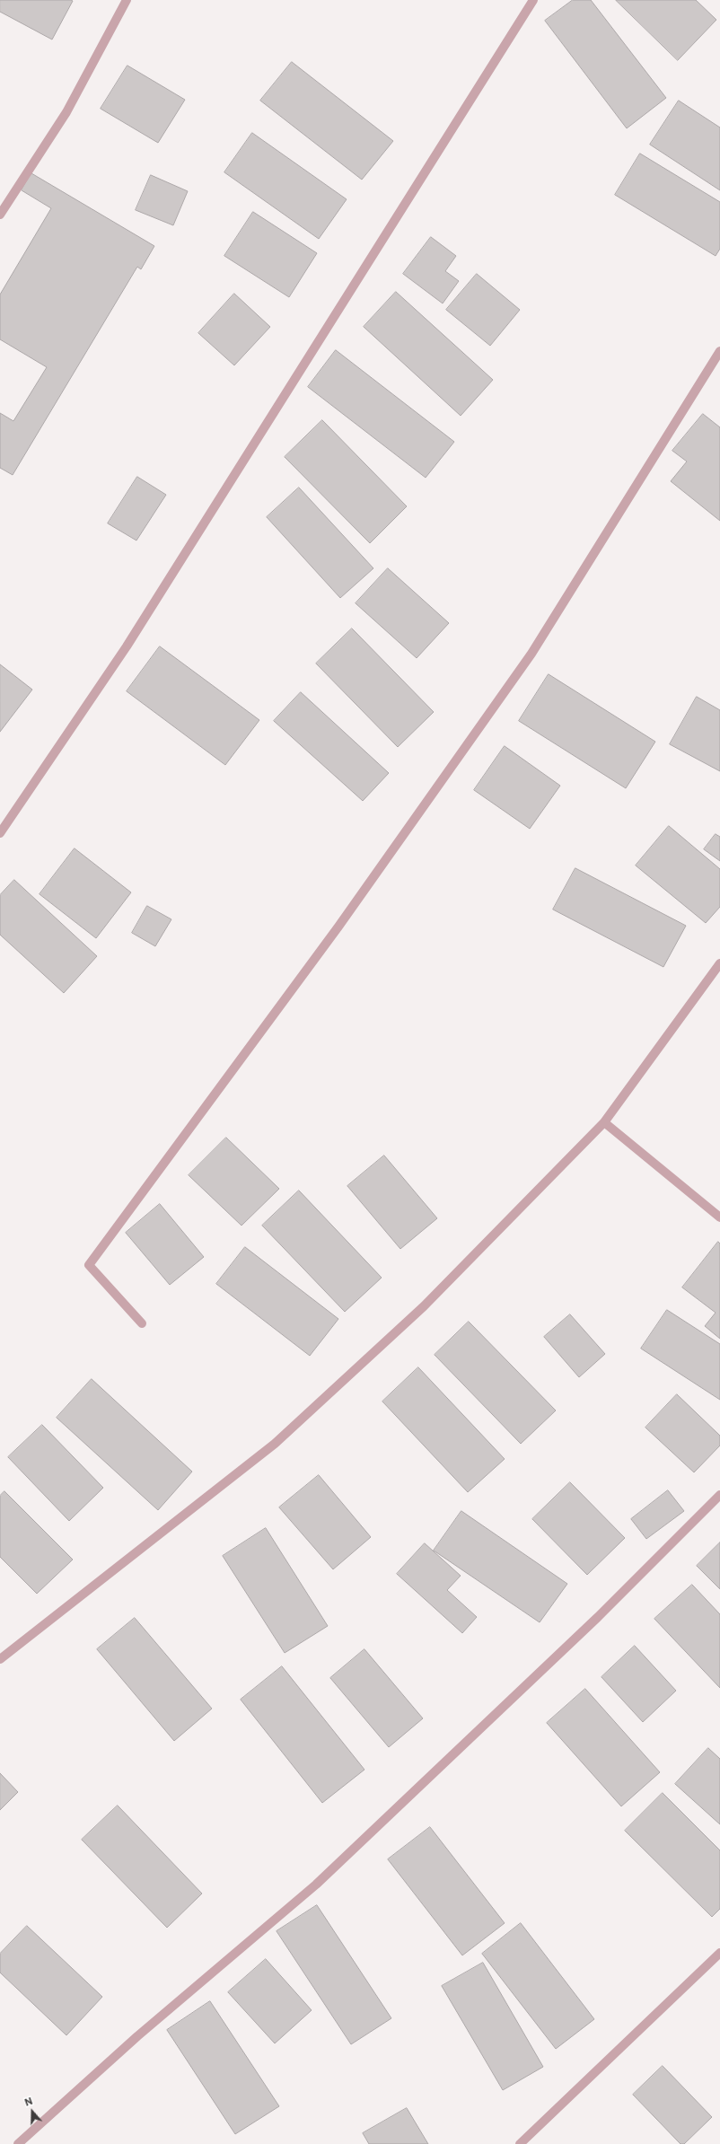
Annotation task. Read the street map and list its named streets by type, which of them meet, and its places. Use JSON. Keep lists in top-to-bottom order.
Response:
{
  "north": "top"
}
